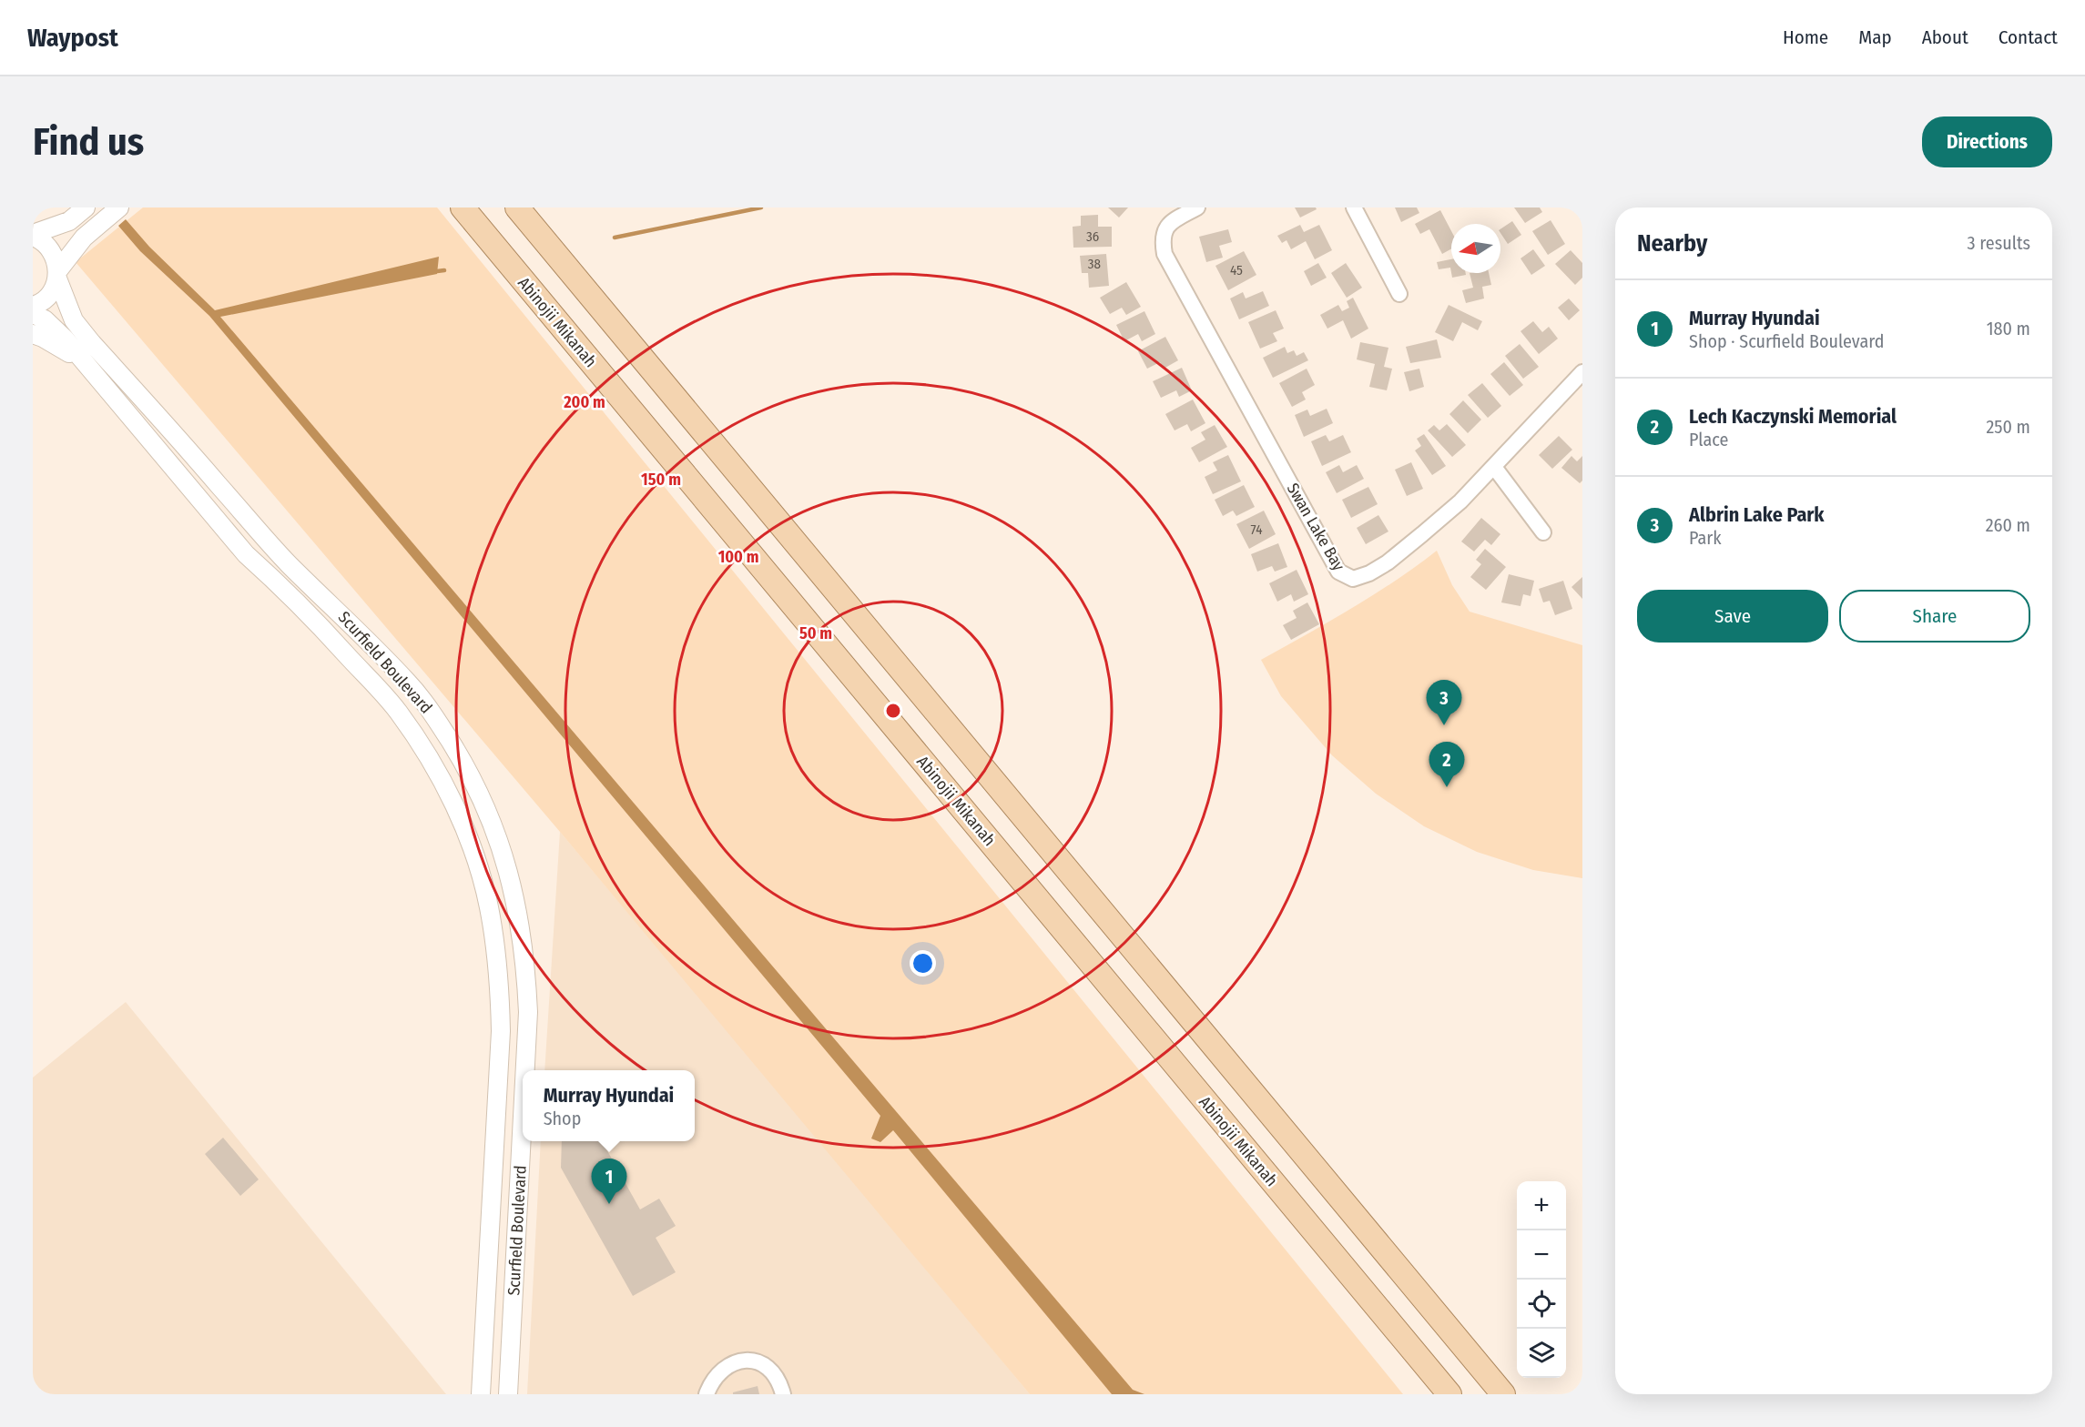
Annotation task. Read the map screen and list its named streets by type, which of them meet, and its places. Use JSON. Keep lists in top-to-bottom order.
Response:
{
  "streets": {
    "main road": ["Abinojii Mikanah"],
    "street": ["Swan Lake Bay", "Scurfield Boulevard"]
  },
  "house_numbers": [
    "36",
    "38",
    "45",
    "74"
  ],
  "north": "left",
  "page": {
    "header": "Waypost",
    "nav": [
      "Home",
      "Map",
      "About",
      "Contact"
    ],
    "buttons": [
      "Directions",
      ["Save", "Share"]
    ],
    "title": "Find us",
    "heading": ["Nearby", "3 results"],
    "list": [
      {
        "mark": "1",
        "name": "Murray Hyundai",
        "note": "Shop · Scurfield Boulevard",
        "value": "180 m"
      },
      {
        "mark": "2",
        "name": "Lech Kaczynski Memorial",
        "note": "Place",
        "value": "250 m"
      },
      {
        "mark": "3",
        "name": "Albrin Lake Park",
        "note": "Park",
        "value": "260 m"
      }
    ],
    "pins": ["3", "2", "1"],
    "popup": ["Murray Hyundai", "Shop"],
    "map_buttons": ["+", "−"]
  },
  "rings": [
    "200 m",
    "150 m",
    "100 m",
    "50 m"
  ]
}
